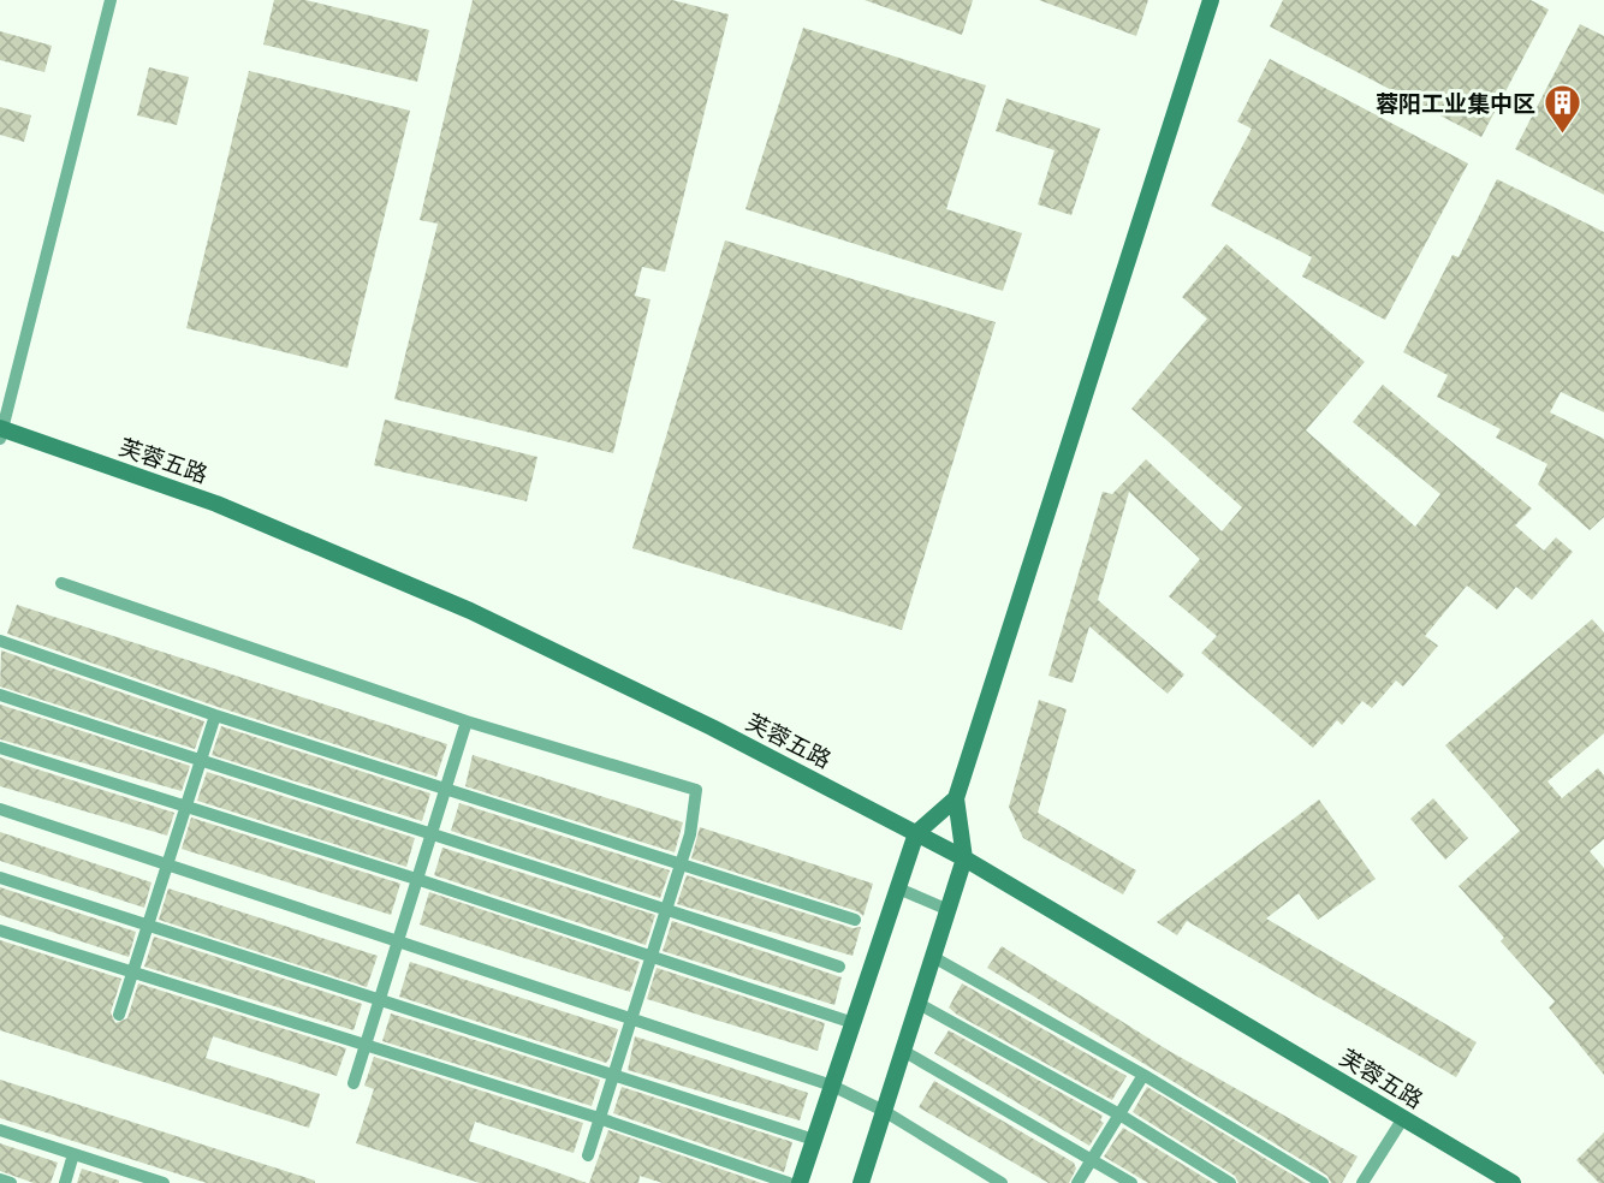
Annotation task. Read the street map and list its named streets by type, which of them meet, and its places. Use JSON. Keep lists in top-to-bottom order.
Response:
{
  "streets": {
    "street": ["芙蓉五路"]
  },
  "places": {
    "building": ["蓉阳工业集中区"]
  }
}
